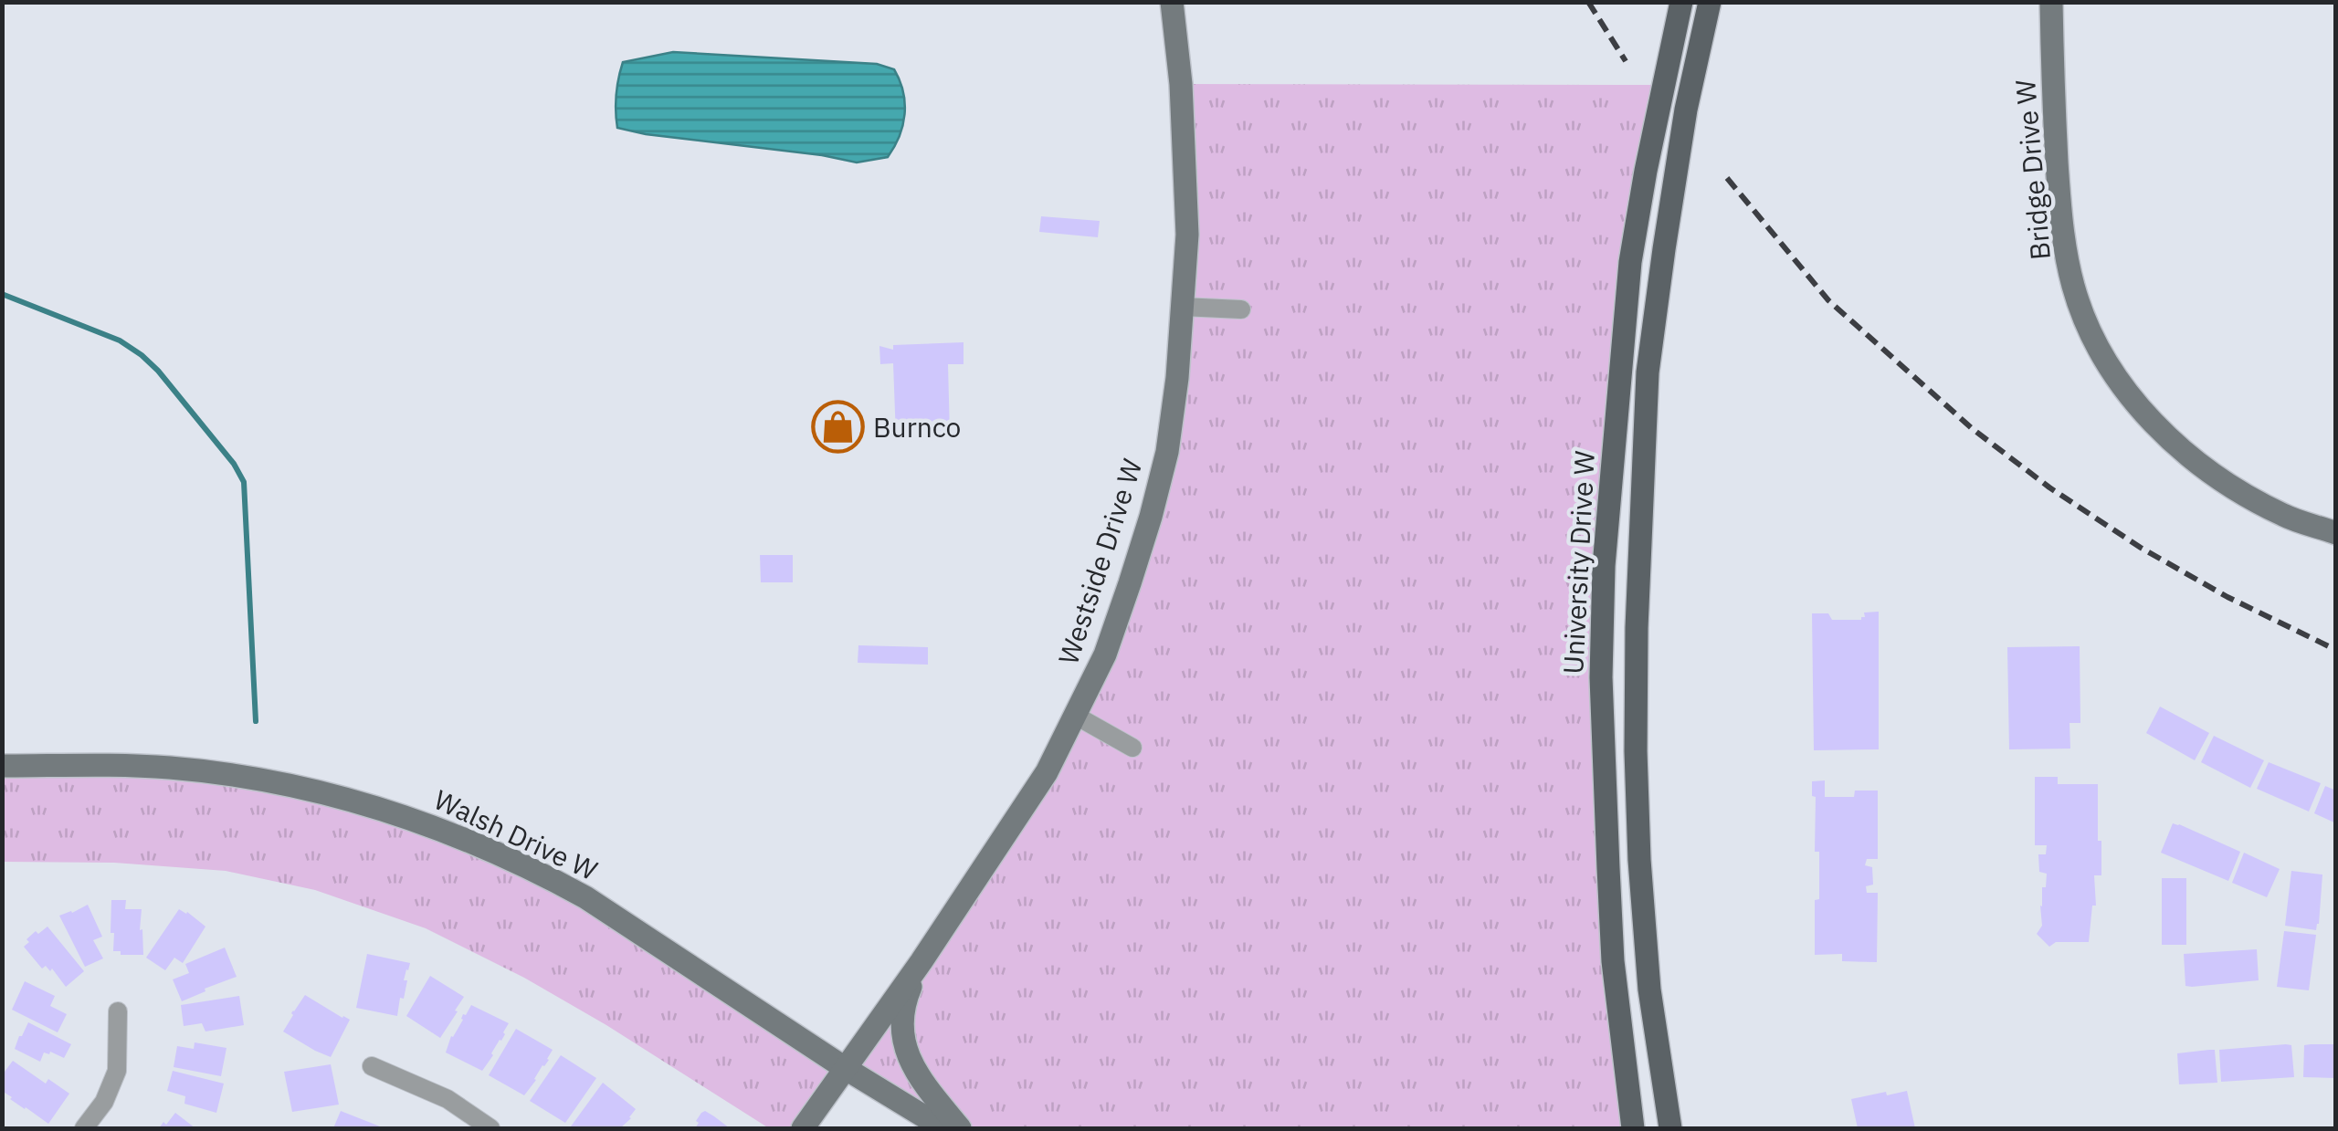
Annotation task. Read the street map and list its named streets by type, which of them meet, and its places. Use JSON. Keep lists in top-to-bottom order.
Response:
{
  "streets": {
    "main road": ["University Drive W"],
    "street": ["Bridge Drive W", "Westside Drive W", "Walsh Drive W"]
  },
  "crossings": [
    ["Westside Drive W", "Walsh Drive W"]
  ],
  "places": {
    "shop": ["Burnco"]
  }
}
